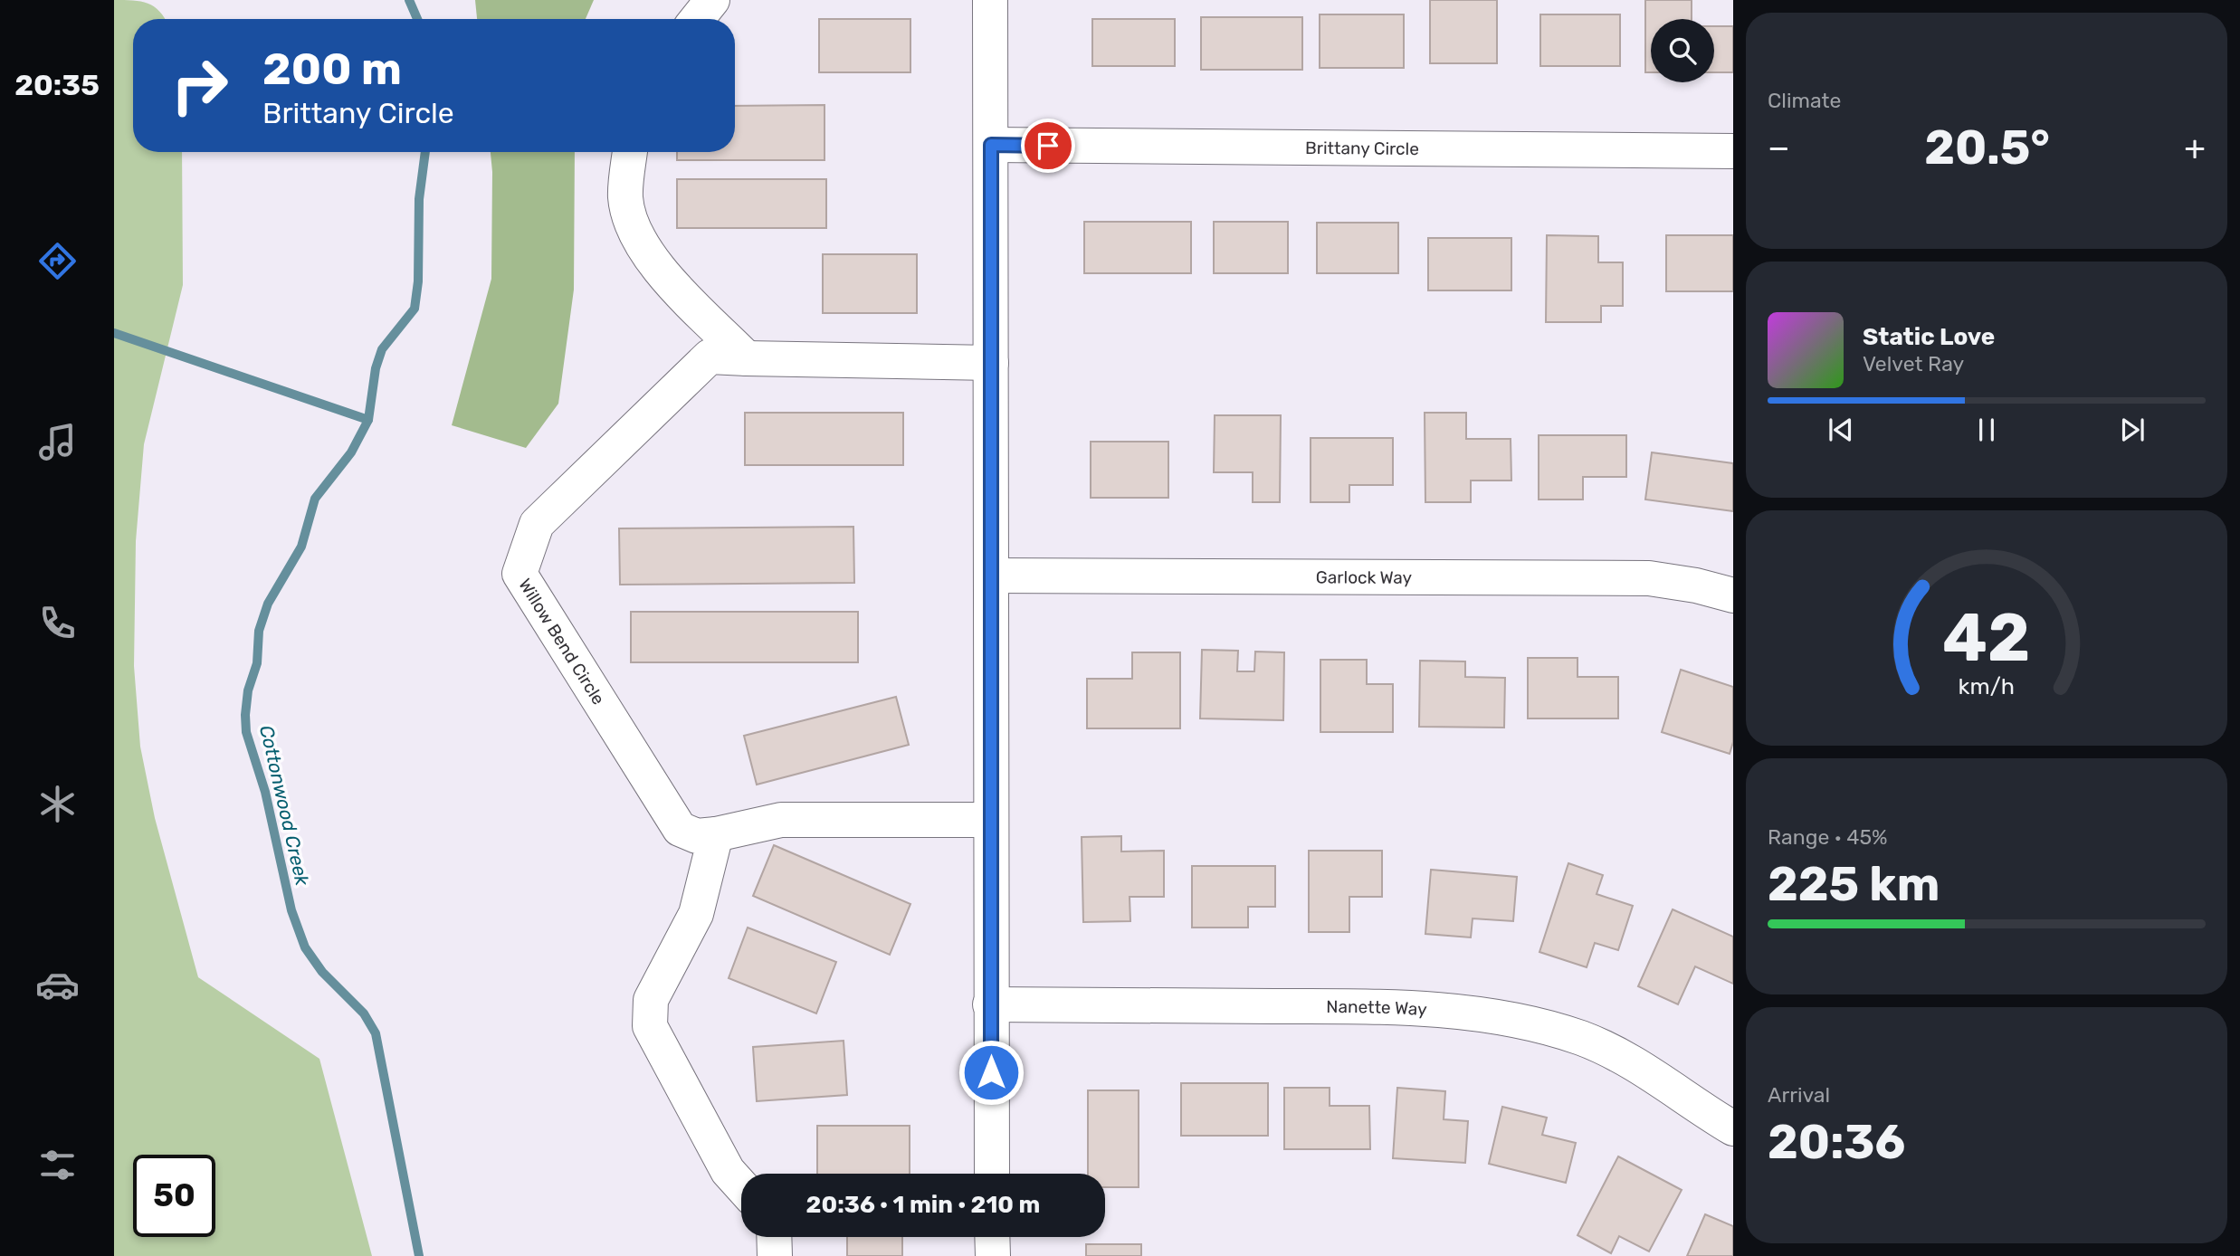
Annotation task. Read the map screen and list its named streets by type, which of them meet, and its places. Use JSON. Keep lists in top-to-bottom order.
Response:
{
  "streets": {
    "street": [
      "Brittany Circle",
      "Garlock Way",
      "Willow Bend Circle",
      "Nanette Way"
    ]
  },
  "water": ["Cottonwood Creek"],
  "page": {
    "tabs": "20:35",
    "tile": [
      "Climate",
      ["Range · 45%", "225 km"],
      ["Arrival", "20:36"]
    ],
    "turn": ["200 m", "Brittany Circle"],
    "heat": ["−", "20.5°", "+"],
    "song": ["Static Love", "Velvet Ray"],
    "limit": "50",
    "trip": "20:36 · 1 min · 210 m",
    "gauge": ["42", "km/h"]
  }
}
